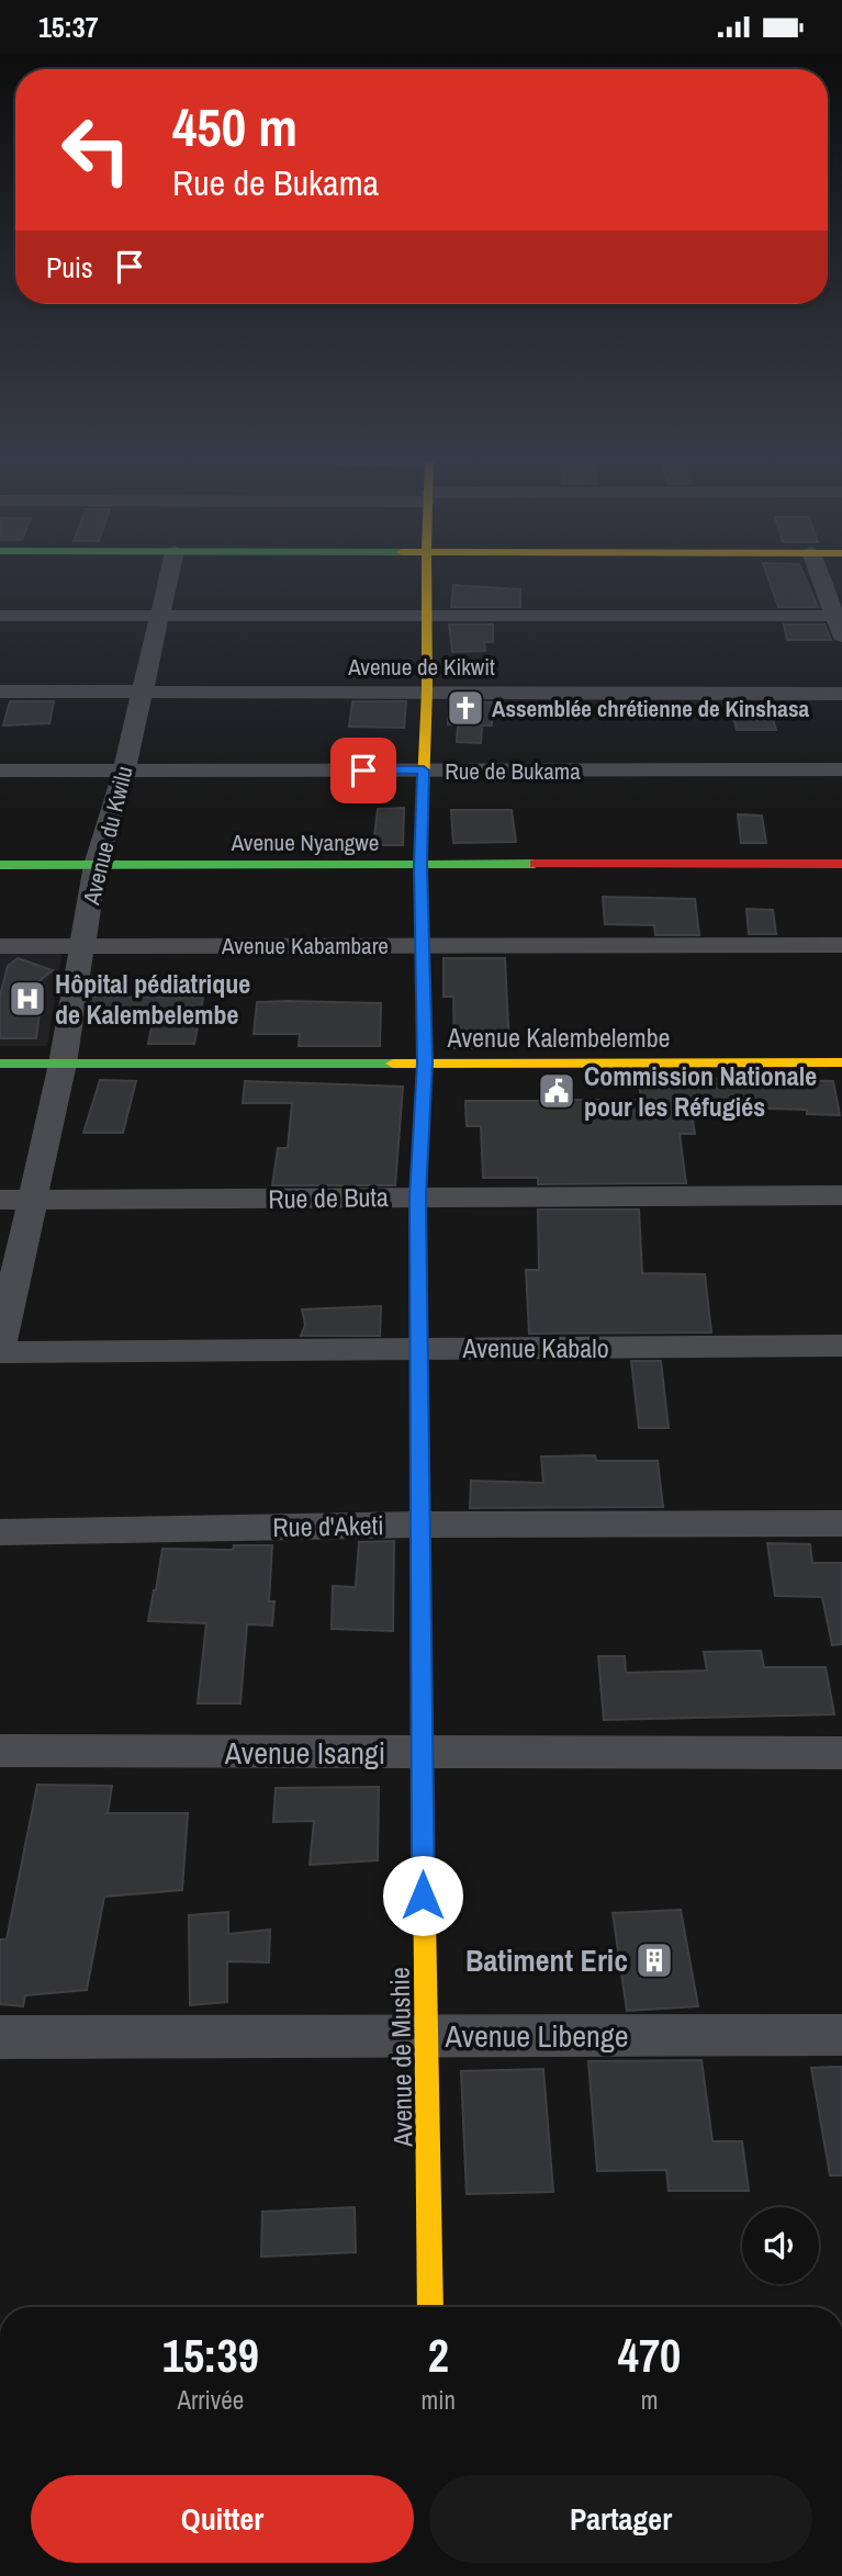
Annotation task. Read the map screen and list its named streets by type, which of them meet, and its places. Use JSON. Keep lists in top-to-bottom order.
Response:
{
  "streets": {
    "street": [
      "Avenue de Kikwit",
      "Rue de Bukama",
      "Avenue du Kwilu",
      "Avenue Nyangwe",
      "Avenue Kabambare",
      "Avenue Kalembelembe",
      "Rue de Buta",
      "Avenue Kabalo",
      "Rue d'Aketi",
      "Avenue Isangi",
      "Avenue Libenge",
      "Avenue de Mushie"
    ]
  },
  "crossings": [
    ["Avenue de Kikwit", "Avenue du Kwilu"],
    ["Avenue de Kikwit", "Avenue de Mushie"],
    ["Rue de Bukama", "Avenue du Kwilu"],
    ["Rue de Bukama", "Avenue de Mushie"],
    ["Avenue du Kwilu", "Avenue Nyangwe"],
    ["Avenue du Kwilu", "Avenue Kabambare"],
    ["Avenue du Kwilu", "Avenue Kalembelembe"],
    ["Avenue du Kwilu", "Rue de Buta"],
    ["Avenue du Kwilu", "Avenue Kabalo"],
    ["Avenue Nyangwe", "Avenue de Mushie"],
    ["Avenue Kabambare", "Avenue de Mushie"],
    ["Avenue Kalembelembe", "Avenue de Mushie"],
    ["Rue de Buta", "Avenue de Mushie"],
    ["Avenue Kabalo", "Avenue de Mushie"],
    ["Rue d'Aketi", "Avenue de Mushie"],
    ["Avenue Isangi", "Avenue de Mushie"],
    ["Avenue Libenge", "Avenue de Mushie"]
  ],
  "places": {
    "church": ["Assemblée chrétienne de Kinshasa"],
    "hospital": ["Hôpital pédiatrique de Kalembelembe"],
    "public building": ["Commission Nationale pour les Réfugiés"],
    "building": ["Batiment Eric"]
  },
  "page": {
    "status": "15:37",
    "turn": ["450 m", "Rue de Bukama"],
    "then": "Puis",
    "eta": [
      "15:39",
      "Arrivée",
      "2",
      "min",
      "470",
      "m"
    ],
    "buttons": ["Quitter", "Partager"]
  }
}
